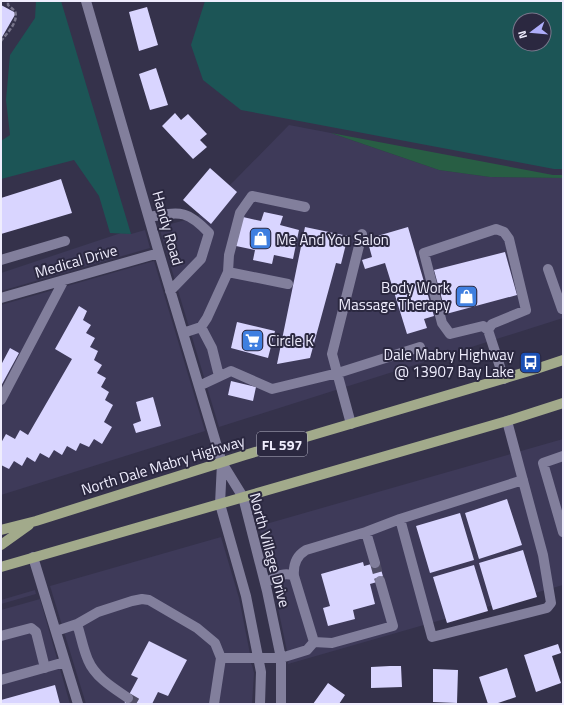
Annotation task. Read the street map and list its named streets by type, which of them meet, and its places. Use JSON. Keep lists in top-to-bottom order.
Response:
{
  "streets": {
    "main road": ["FL 597", "North Dale Mabry Highway"],
    "street": ["Handy Road", "Medical Drive", "North Village Drive"]
  },
  "crossings": [
    ["Handy Road", "Medical Drive"],
    ["Handy Road", "North Dale Mabry Highway"],
    ["Handy Road", "North Village Drive"],
    ["FL 597", "North Village Drive"],
    ["North Dale Mabry Highway", "North Village Drive"]
  ],
  "places": {
    "shop": ["Me And You Salon", "Body Work Massage Therapy"],
    "supermarket": ["Circle K"],
    "bus stop": ["Dale Mabry Highway @ 13907 Bay Lake"]
  },
  "north": "left"
}
